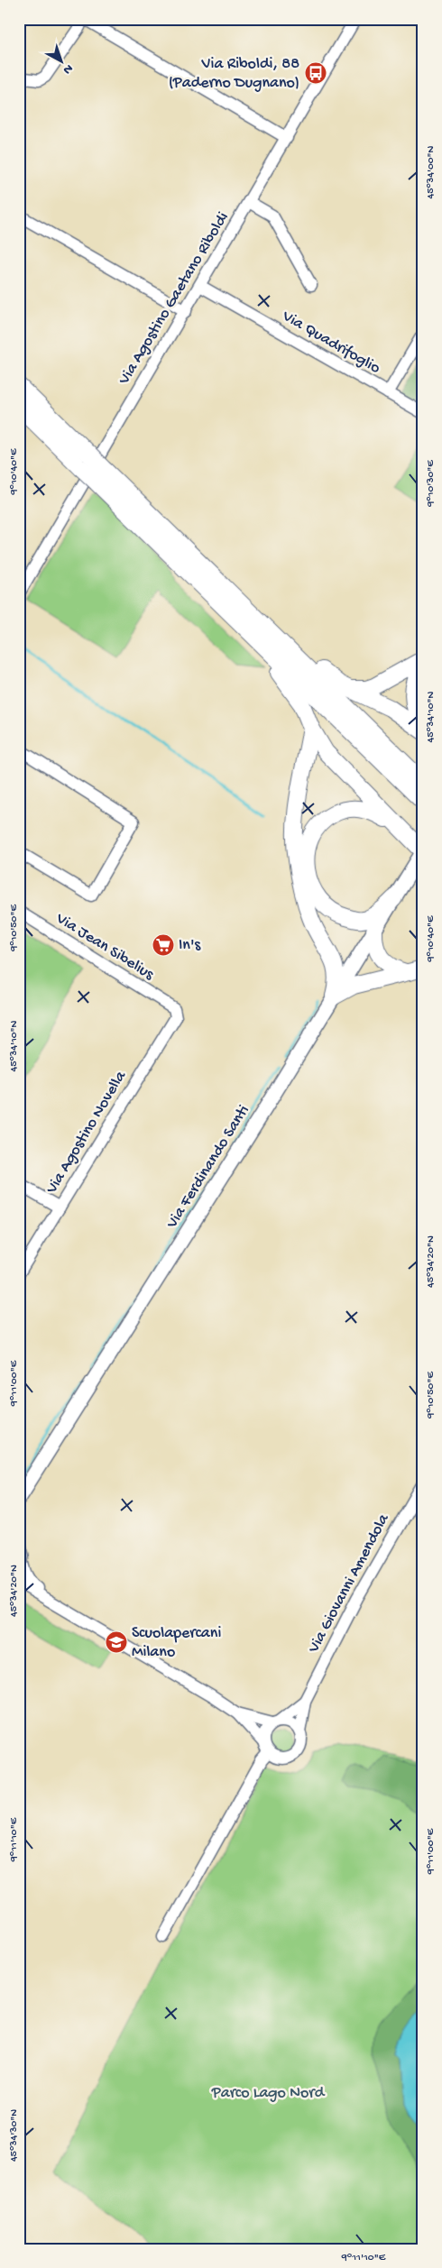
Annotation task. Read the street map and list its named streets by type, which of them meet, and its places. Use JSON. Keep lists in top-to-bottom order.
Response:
{
  "streets": {
    "main road": ["Via Ferdinando Santi"],
    "street": [
      "Via Agostino Gaetano Riboldi",
      "Via Quadrifoglio",
      "Via Jean Sibelius",
      "Via Agostino Novella",
      "Via Giovanni Amendola"
    ]
  },
  "crossings": [
    ["Via Agostino Gaetano Riboldi", "Via Quadrifoglio"],
    ["Via Jean Sibelius", "Via Agostino Novella"]
  ],
  "parks": ["Parco Lago Nord"],
  "places": {
    "bus stop": ["Via Riboldi, 88 (Paderno Dugnano)"],
    "supermarket": ["In's"],
    "school or university": ["Scuolapercani Milano"]
  },
  "north": "bottom right",
  "coordinates": [
    "45°34'00\"N",
    "9°10'40\"E",
    "9°10'30\"E",
    "45°34'10\"N",
    "9°10'50\"E",
    "45°34'20\"N",
    "9°11'00\"E",
    "9°11'10\"E",
    "45°34'30\"N"
  ]
}
